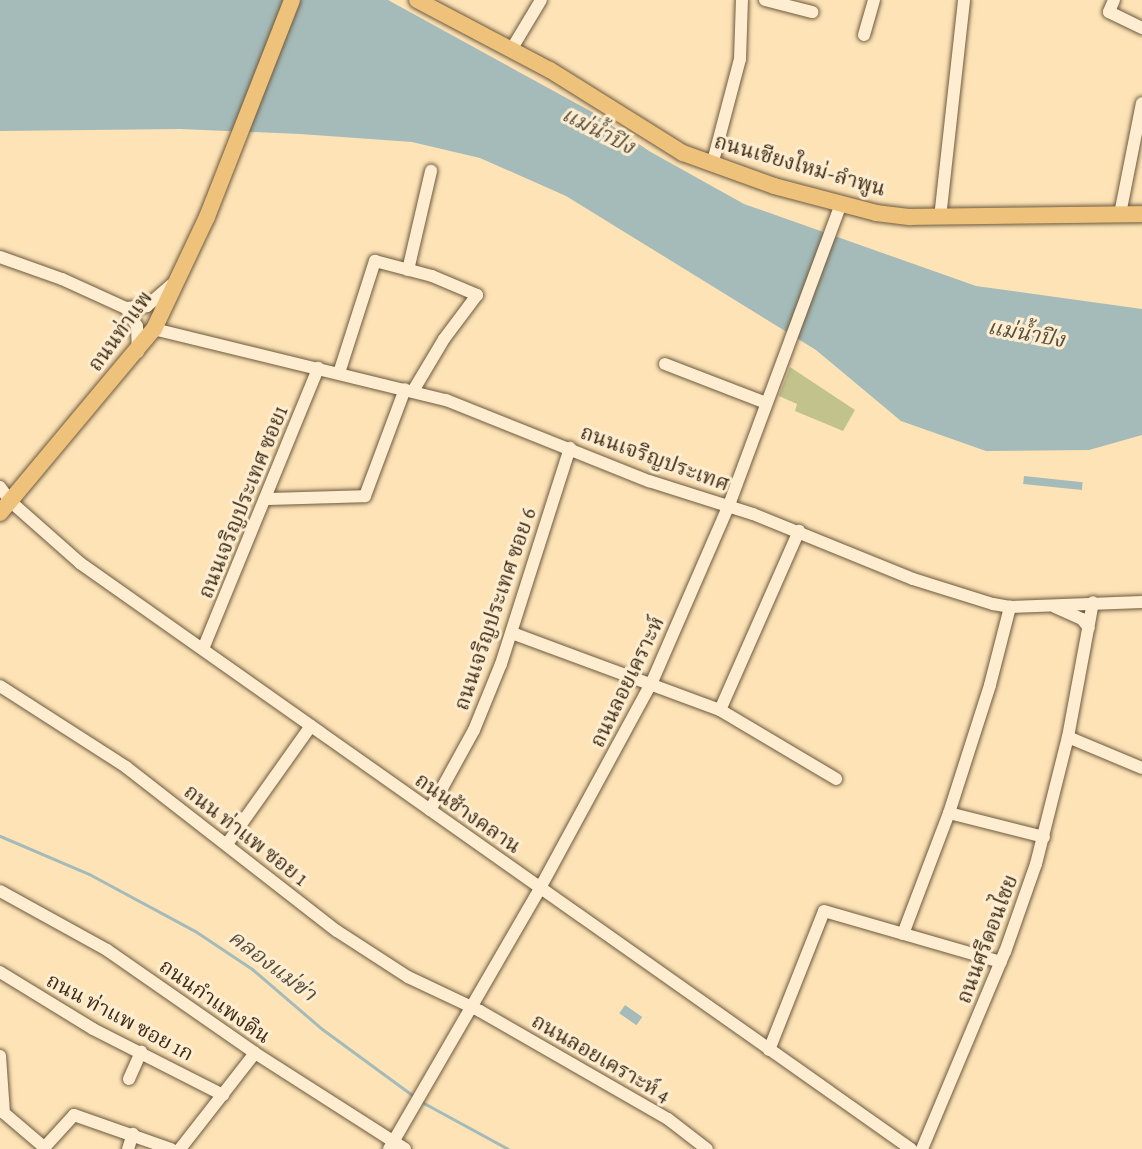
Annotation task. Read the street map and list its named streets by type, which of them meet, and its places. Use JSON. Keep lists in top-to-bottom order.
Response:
{
  "streets": {
    "main road": ["ถนนเชียงใหม่-ลำพูน", "ถนนท่าแพ"],
    "street": [
      "ถนนเจริญประเทศ",
      "ถนนเจริญประเทศ ซอย1",
      "ถนนเจริญประเทศ ซอย 6",
      "ถนนลอยเคราะห์",
      "ถนนช้างคลาน",
      "ถนน ท่าแพ ซอย 1",
      "ถนนศรีดอนไชย",
      "ถนนกำแพงดิน",
      "ถนน ท่าแพ ซอย 1ก",
      "ถนนลอยเคราะห์ 4"
    ]
  },
  "crossings": [
    ["ถนนเชียงใหม่-ลำพูน", "ถนนลอยเคราะห์"],
    ["ถนนท่าแพ", "ถนนเจริญประเทศ"],
    ["ถนนท่าแพ", "ถนนช้างคลาน"],
    ["ถนนเจริญประเทศ", "ถนนเจริญประเทศ ซอย1"],
    ["ถนนเจริญประเทศ", "ถนนเจริญประเทศ ซอย 6"],
    ["ถนนเจริญประเทศ", "ถนนลอยเคราะห์"],
    ["ถนนเจริญประเทศ", "ถนนศรีดอนไชย"],
    ["ถนนเจริญประเทศ ซอย1", "ถนนช้างคลาน"],
    ["ถนนเจริญประเทศ ซอย 6", "ถนนช้างคลาน"],
    ["ถนนลอยเคราะห์", "ถนนช้างคลาน"],
    ["ถนนลอยเคราะห์", "ถนน ท่าแพ ซอย 1"],
    ["ถนนลอยเคราะห์", "ถนนกำแพงดิน"],
    ["ถนนลอยเคราะห์", "ถนนลอยเคราะห์ 4"],
    ["ถนน ท่าแพ ซอย 1", "ถนนลอยเคราะห์ 4"]
  ],
  "water": ["แม่น้ำปิง", "คลองแม่ข่า"]
}
